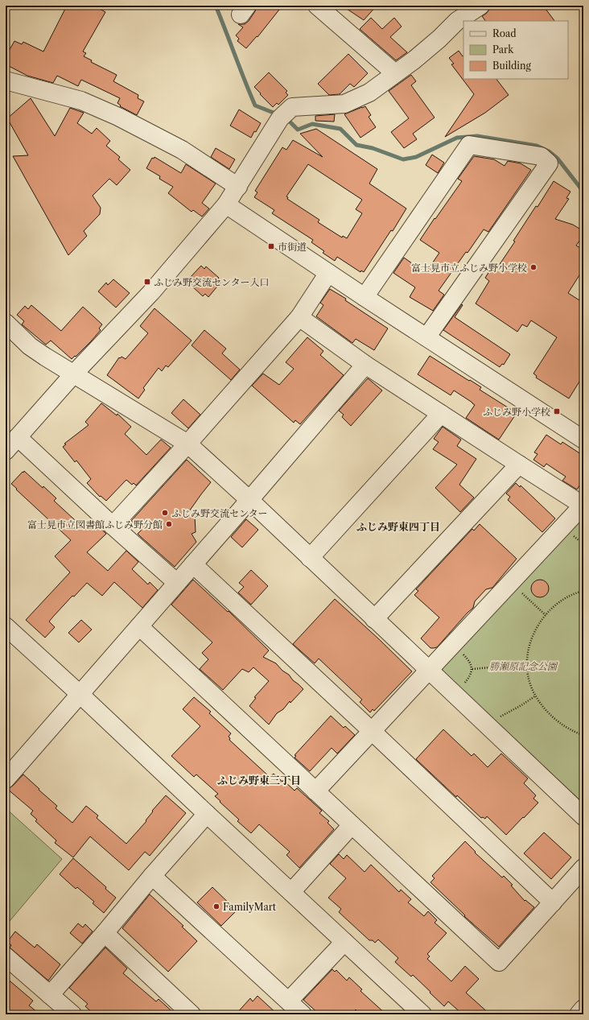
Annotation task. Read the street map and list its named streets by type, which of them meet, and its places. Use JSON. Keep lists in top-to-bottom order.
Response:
{
  "districts": ["ふじみ野東四丁目", "ふじみ野東三丁目"],
  "parks": ["勝瀬原記念公園"],
  "places": {
    "transit": ["市街道", "ふじみ野交流センター入口", "ふじみ野小学校"],
    "other": [
      "富士見市立ふじみ野小学校",
      "ふじみ野交流センター",
      "富士見市立図書館ふじみ野分館",
      "FamilyMart"
    ]
  },
  "legend": ["Road", "Park", "Building"]
}
